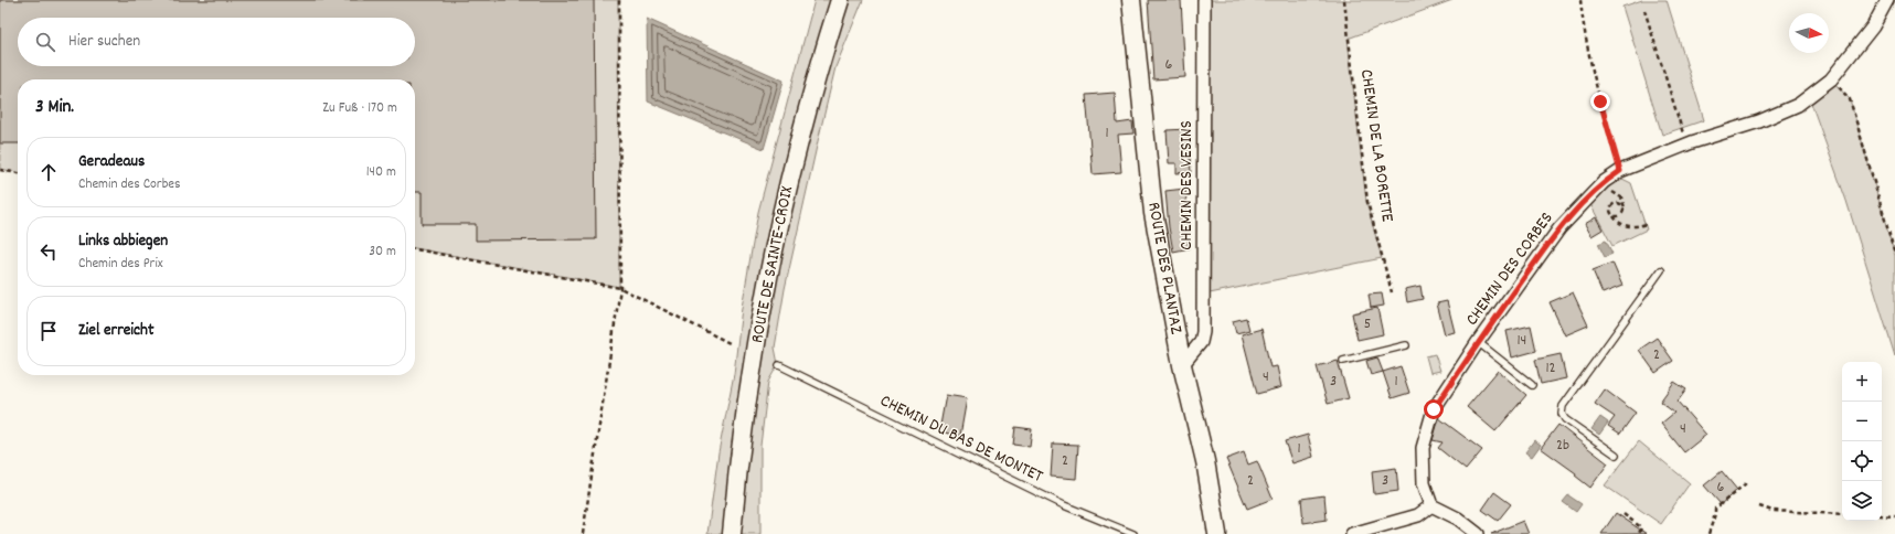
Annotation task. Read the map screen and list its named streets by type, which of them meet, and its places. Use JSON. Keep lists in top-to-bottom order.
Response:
{
  "streets": {
    "main road": ["ROUTE DE SAINTE-CROIX", "ROUTE DES PLANTAZ"],
    "street": ["CHEMIN DES VESINS", "CHEMIN DES CORBES"],
    "lane": ["CHEMIN DU BAS DE MONTET"],
    "path": ["CHEMIN DE LA BORETTE"]
  },
  "crossings": [
    ["CHEMIN DES VESINS", "ROUTE DES PLANTAZ"]
  ],
  "house_numbers": [
    "6",
    "1",
    "5",
    "14",
    "2",
    "12",
    "4",
    "3",
    "1",
    "4",
    "2b",
    "1",
    "2",
    "2",
    "3",
    "6"
  ],
  "north": "right",
  "page": {
    "search": "Hier suchen",
    "heading": ["3 Min.", "Zu Fuß · 170 m"],
    "list": [
      ["Geradeaus", "Chemin des Corbes", "140 m"],
      ["Links abbiegen", "Chemin des Prix", "30 m"],
      "Ziel erreicht"
    ],
    "map_buttons": ["+", "−"]
  }
}
